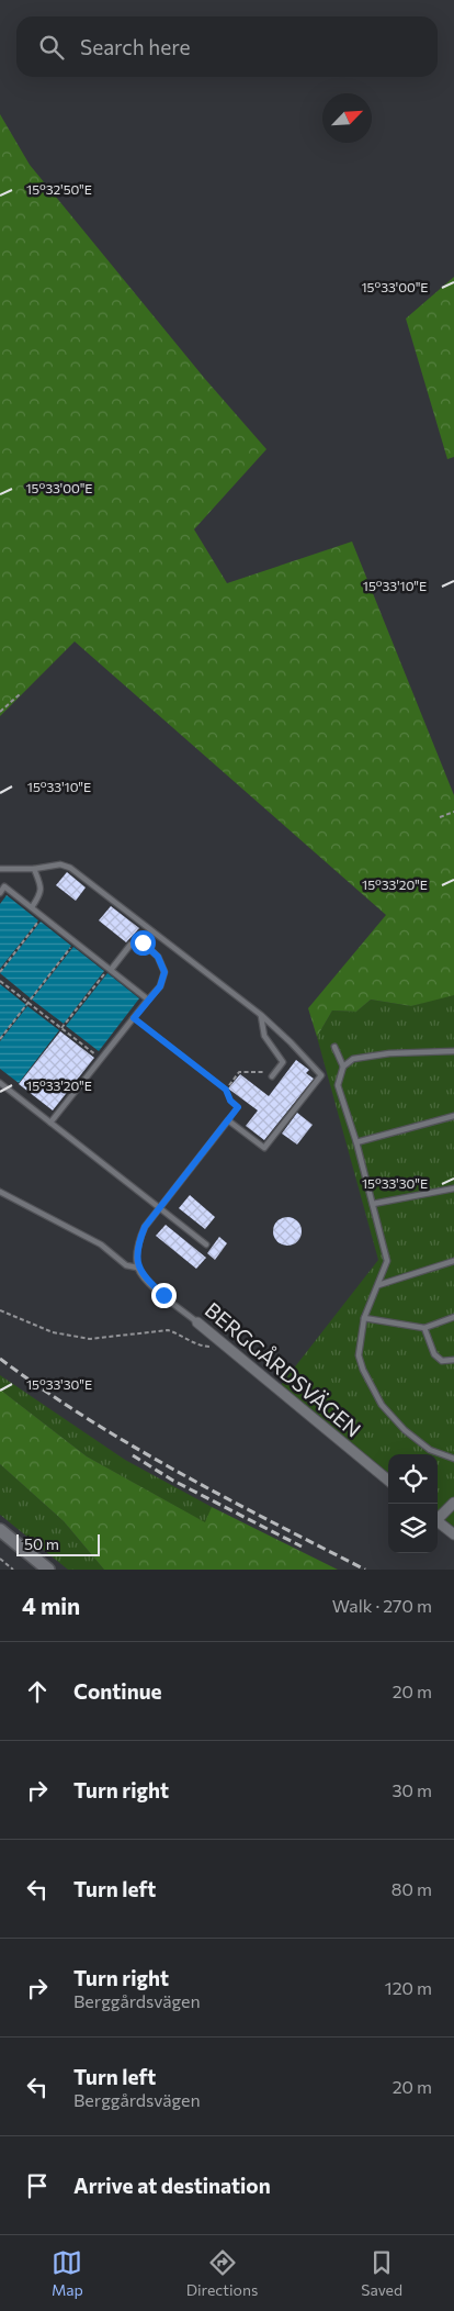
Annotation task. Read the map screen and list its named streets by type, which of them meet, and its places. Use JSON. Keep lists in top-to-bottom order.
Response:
{
  "streets": {
    "street": ["BERGGÅRDSVÄGEN"]
  },
  "scale_bar": "50 m",
  "north": "top right",
  "page": {
    "search": "Search here",
    "scale": "50 m",
    "heading": ["4 min", "Walk · 270 m"],
    "list": [
      ["Continue", "20 m"],
      ["Turn right", "30 m"],
      ["Turn left", "80 m"],
      ["Turn right", "Berggårdsvägen", "120 m"],
      ["Turn left", "Berggårdsvägen", "20 m"],
      "Arrive at destination"
    ],
    "nav": ["Map", "Directions", "Saved"]
  },
  "coordinates": [
    "15°32'50\"E",
    "15°33'00\"E",
    "15°33'10\"E",
    "15°33'20\"E",
    "15°33'30\"E"
  ]
}
